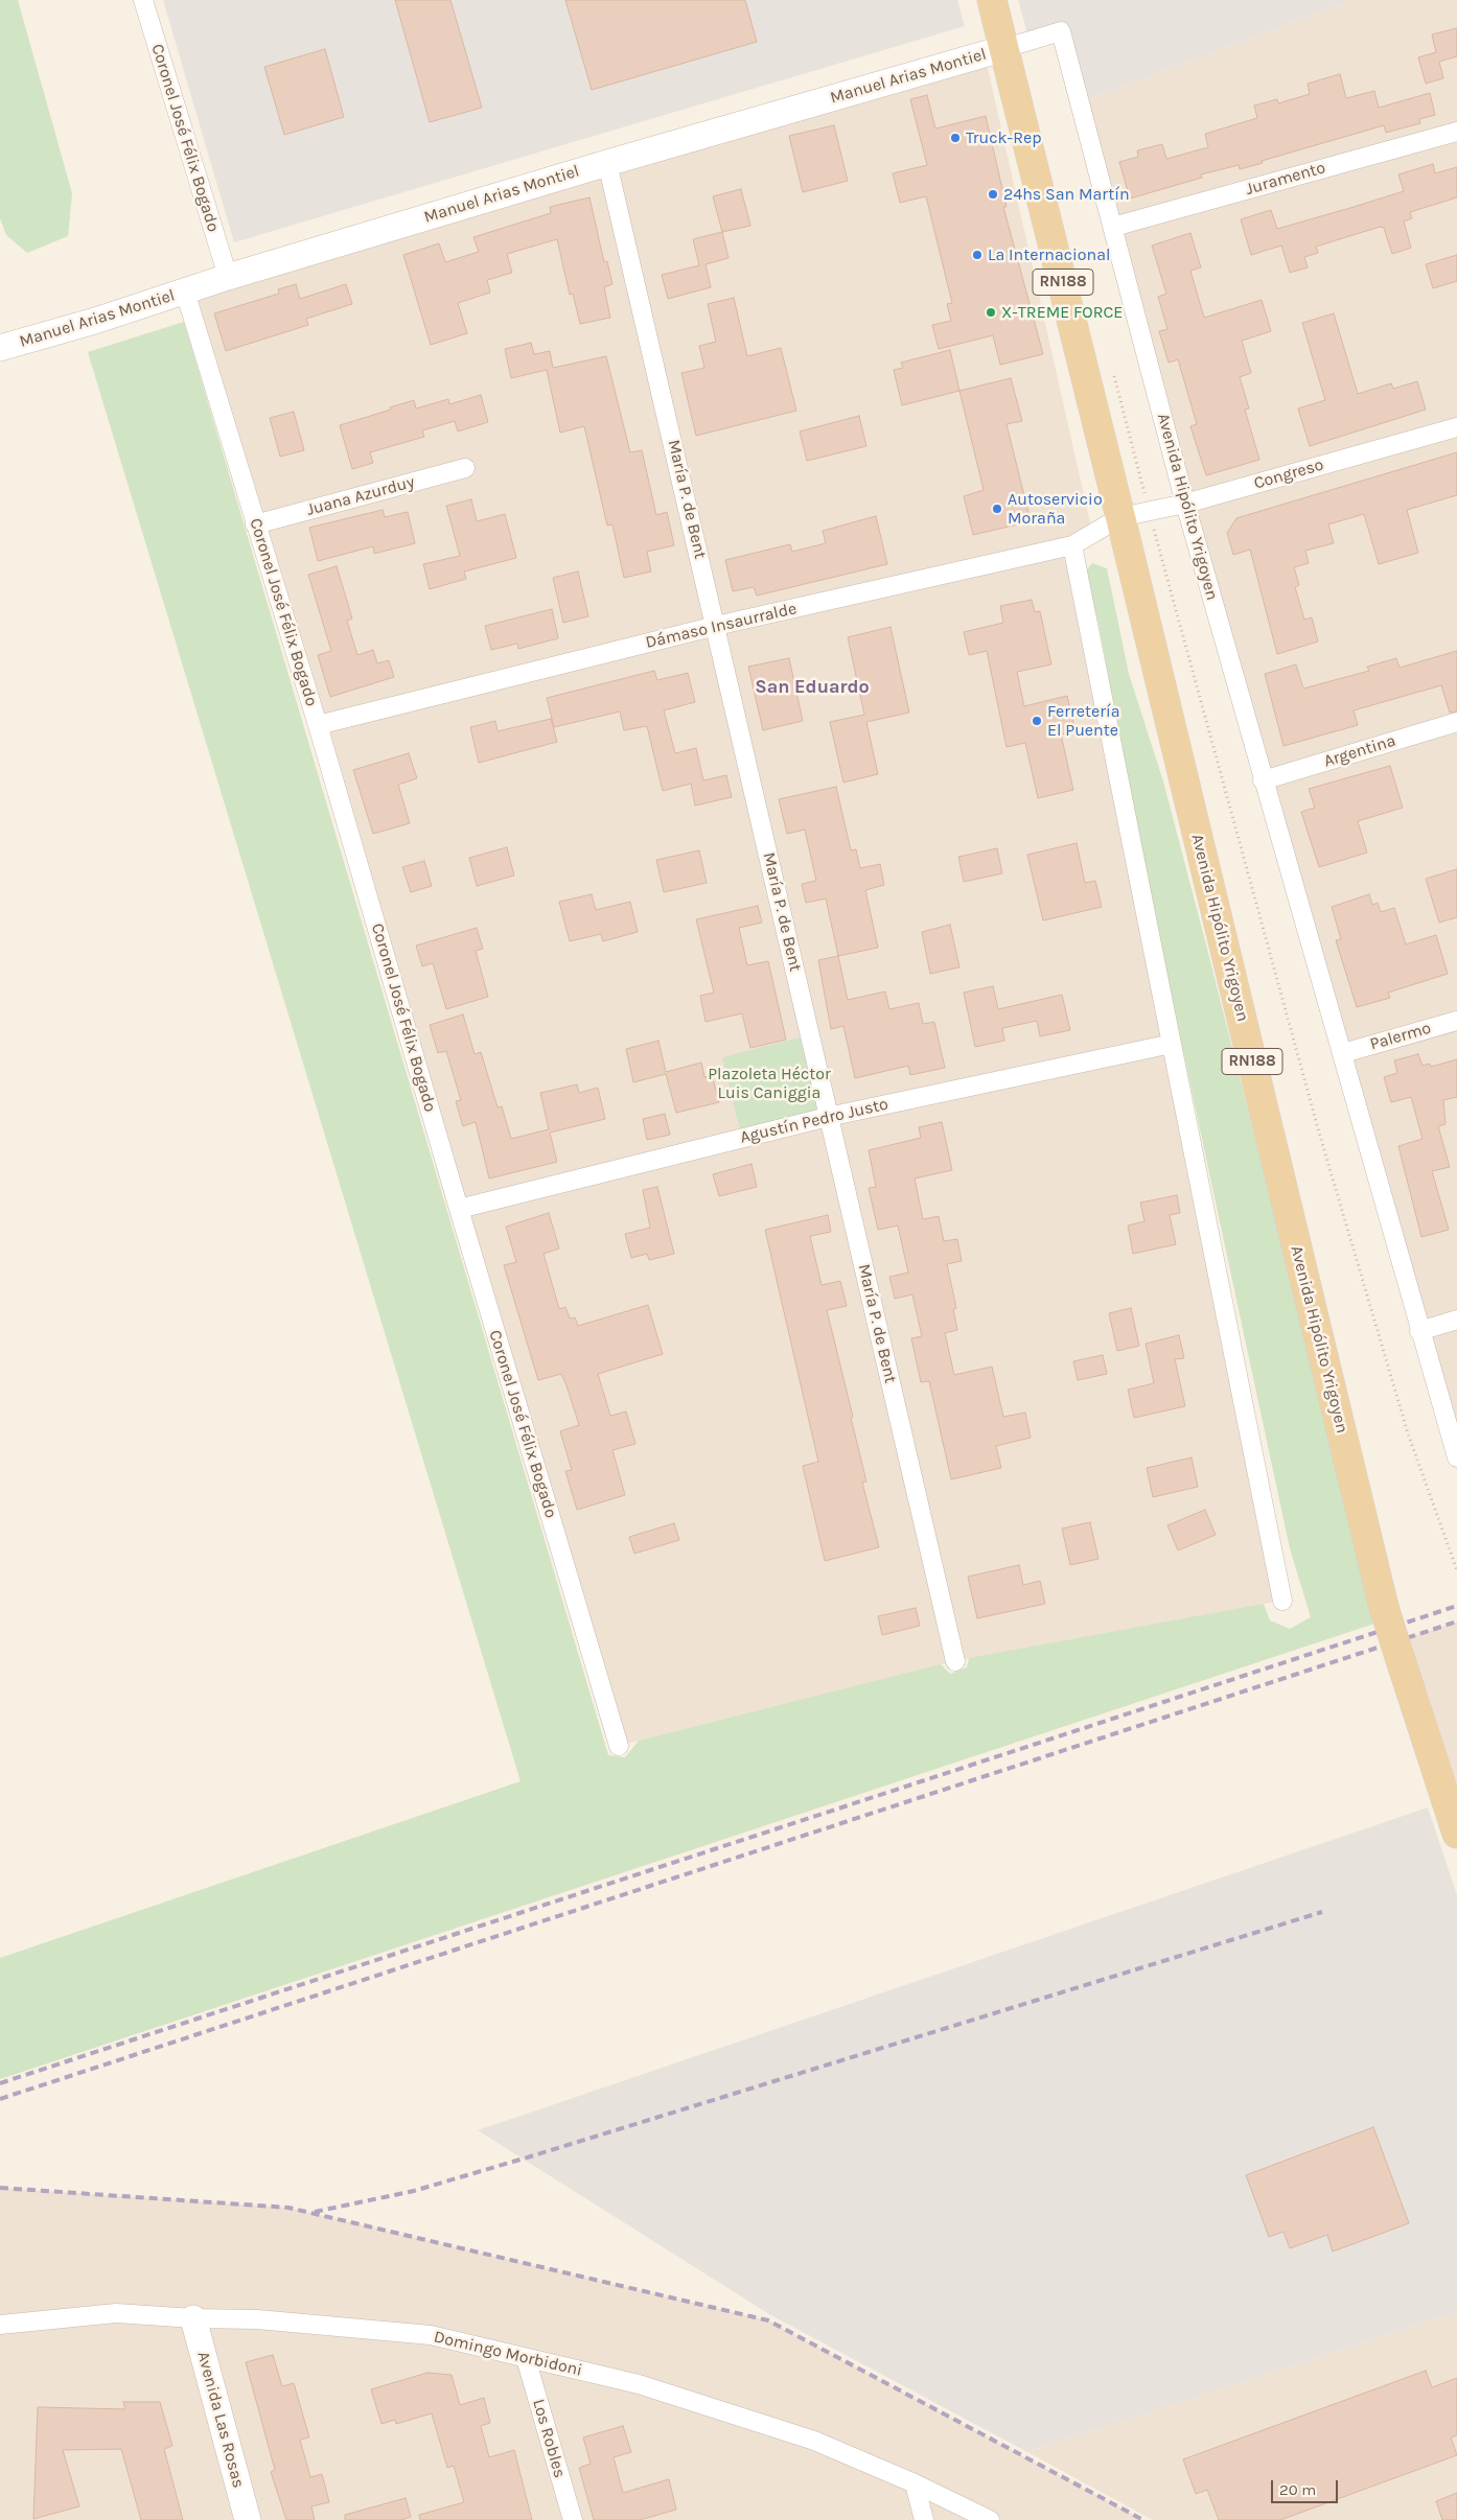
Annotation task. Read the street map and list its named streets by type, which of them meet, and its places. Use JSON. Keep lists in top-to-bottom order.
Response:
{
  "streets": {
    "main road": ["RN188", "Avenida Hipólito Yrigoyen"],
    "street": [
      "Manuel Arias Montiel",
      "Coronel José Félix Bogado",
      "Juramento",
      "Congreso",
      "Juana Azurduy",
      "María P. de Bent",
      "Dámaso Insaurralde",
      "Argentina",
      "Palermo",
      "Agustín Pedro Justo",
      "Domingo Morbidoni",
      "Avenida Las Rosas",
      "Los Robles"
    ]
  },
  "crossings": [
    ["Manuel Arias Montiel", "Coronel José Félix Bogado"],
    ["Manuel Arias Montiel", "María P. de Bent"],
    ["Manuel Arias Montiel", "Avenida Hipólito Yrigoyen"],
    ["Coronel José Félix Bogado", "Juana Azurduy"],
    ["Coronel José Félix Bogado", "Dámaso Insaurralde"],
    ["Coronel José Félix Bogado", "Agustín Pedro Justo"],
    ["Juramento", "Avenida Hipólito Yrigoyen"],
    ["Congreso", "Avenida Hipólito Yrigoyen"],
    ["Congreso", "Dámaso Insaurralde"],
    ["María P. de Bent", "Dámaso Insaurralde"],
    ["María P. de Bent", "Agustín Pedro Justo"],
    ["Avenida Hipólito Yrigoyen", "Dámaso Insaurralde"],
    ["Avenida Hipólito Yrigoyen", "Argentina"],
    ["Avenida Hipólito Yrigoyen", "Palermo"],
    ["Domingo Morbidoni", "Avenida Las Rosas"],
    ["Domingo Morbidoni", "Los Robles"]
  ],
  "districts": ["San Eduardo"],
  "parks": ["Plazoleta Héctor Luis Caniggia"],
  "places": [
    "Truck-Rep",
    "24hs San Martín",
    "La Internacional",
    "X-TREME FORCE",
    "Autoservicio Moraña",
    "Ferretería El Puente"
  ],
  "scale_bar": "20 m"
}
